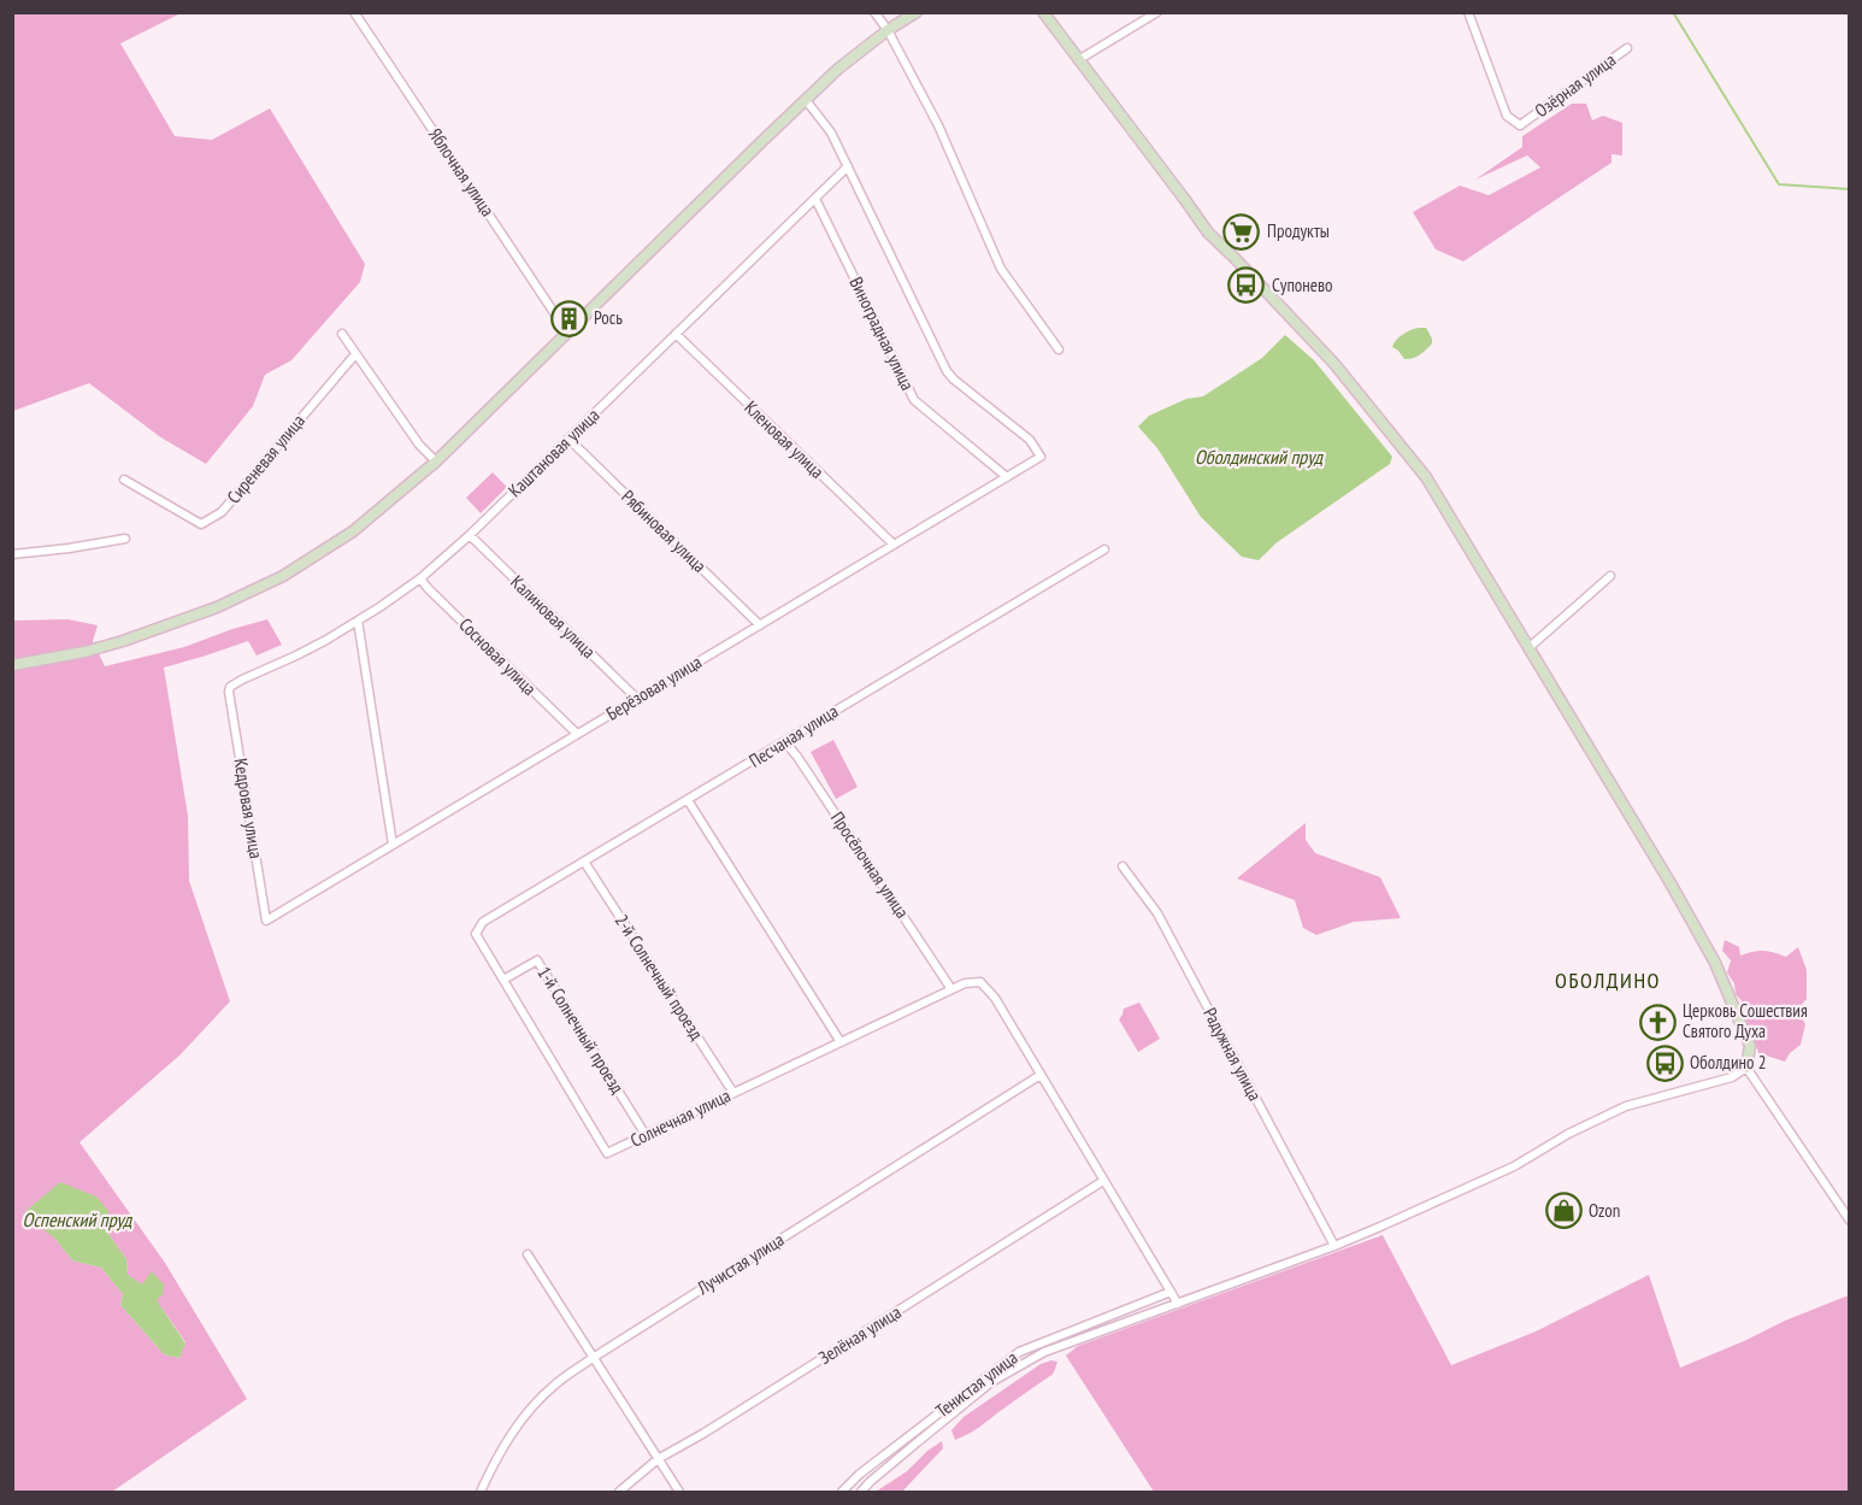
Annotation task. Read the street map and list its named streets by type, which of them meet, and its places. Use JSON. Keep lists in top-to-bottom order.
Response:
{
  "streets": {
    "street": [
      "Озёрная улица",
      "Яблочная улица",
      "Виноградная улица",
      "Кленовая улица",
      "Каштановая улица",
      "Сиреневая улица",
      "Рябиновая улица",
      "Калиновая улица",
      "Сосновая улица",
      "Берёзовая улица",
      "Песчаная улица",
      "Кедровая улица",
      "Просёлочная улица",
      "2-й Солнечный проезд",
      "1-й Солнечный проезд",
      "Радужная улица",
      "Солнечная улица",
      "Лучистая улица",
      "Зелёная улица",
      "Тенистая улица"
    ]
  },
  "crossings": [
    ["Виноградная улица", "Каштановая улица"],
    ["Виноградная улица", "Берёзовая улица"],
    ["Кленовая улица", "Каштановая улица"],
    ["Кленовая улица", "Берёзовая улица"],
    ["Каштановая улица", "Рябиновая улица"],
    ["Каштановая улица", "Калиновая улица"],
    ["Каштановая улица", "Сосновая улица"],
    ["Каштановая улица", "Берёзовая улица"],
    ["Каштановая улица", "Кедровая улица"],
    ["Рябиновая улица", "Берёзовая улица"],
    ["Калиновая улица", "Берёзовая улица"],
    ["Сосновая улица", "Берёзовая улица"],
    ["Берёзовая улица", "Кедровая улица"],
    ["Песчаная улица", "Просёлочная улица"],
    ["Песчаная улица", "2-й Солнечный проезд"],
    ["Песчаная улица", "Солнечная улица"],
    ["Просёлочная улица", "Солнечная улица"],
    ["2-й Солнечный проезд", "Солнечная улица"],
    ["1-й Солнечный проезд", "Солнечная улица"],
    ["Солнечная улица", "Лучистая улица"]
  ],
  "districts": ["ОБОЛДИНО"],
  "water": ["Оболдинский пруд", "Оспенский пруд"],
  "places": {
    "supermarket": ["Продукты"],
    "bus stop": ["Супонево", "Оболдино 2"],
    "building": ["Рось"],
    "church": ["Церковь Сошествия Святого Духа"],
    "shop": ["Ozon"]
  }
}
